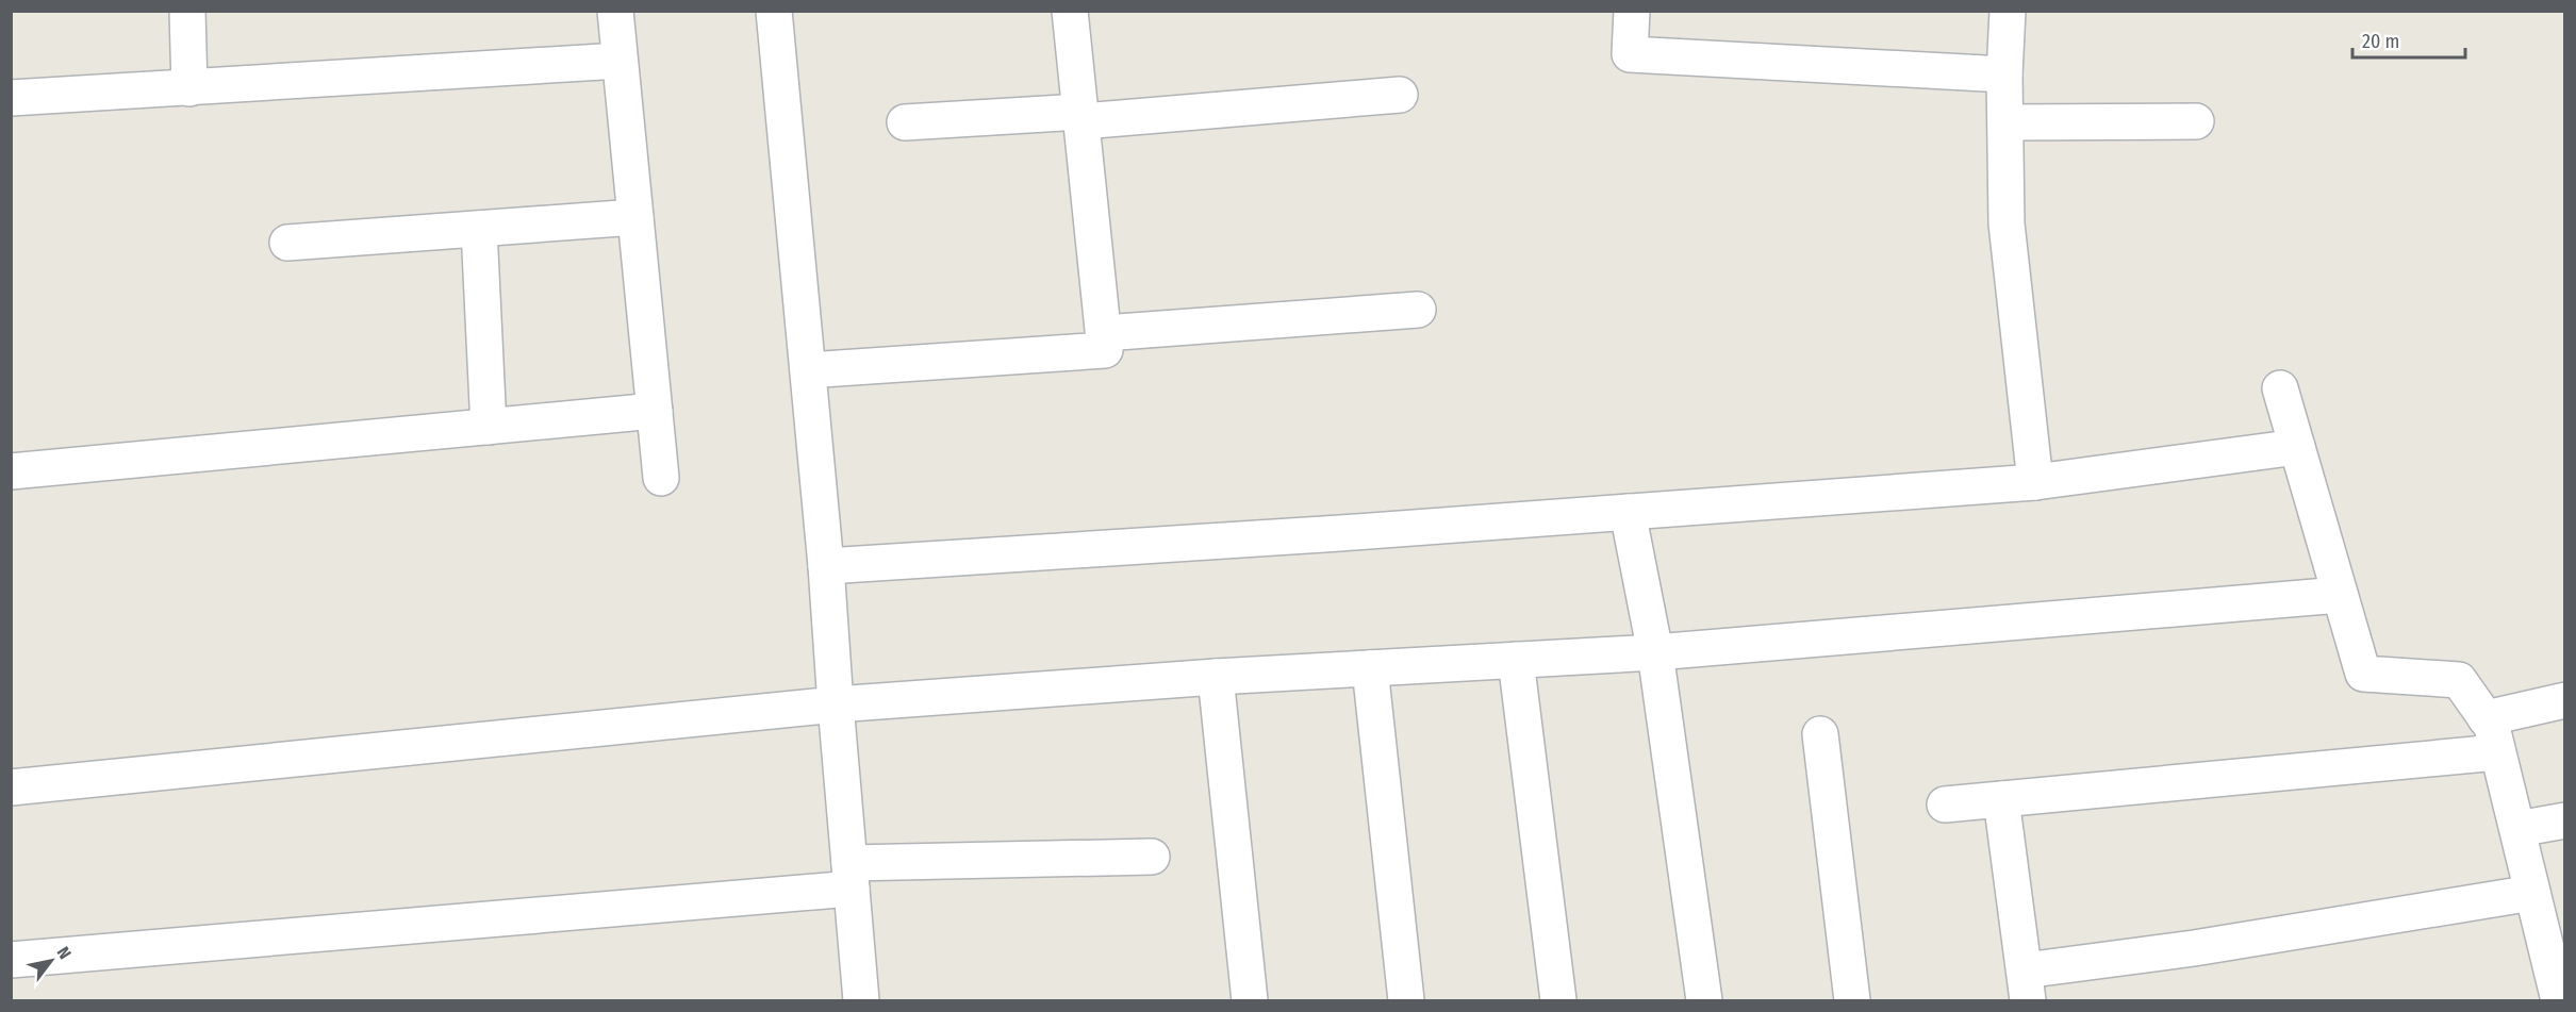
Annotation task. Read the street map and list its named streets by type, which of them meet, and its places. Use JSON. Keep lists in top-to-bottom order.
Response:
{
  "scale_bar": "20 m",
  "north": "top right"
}
